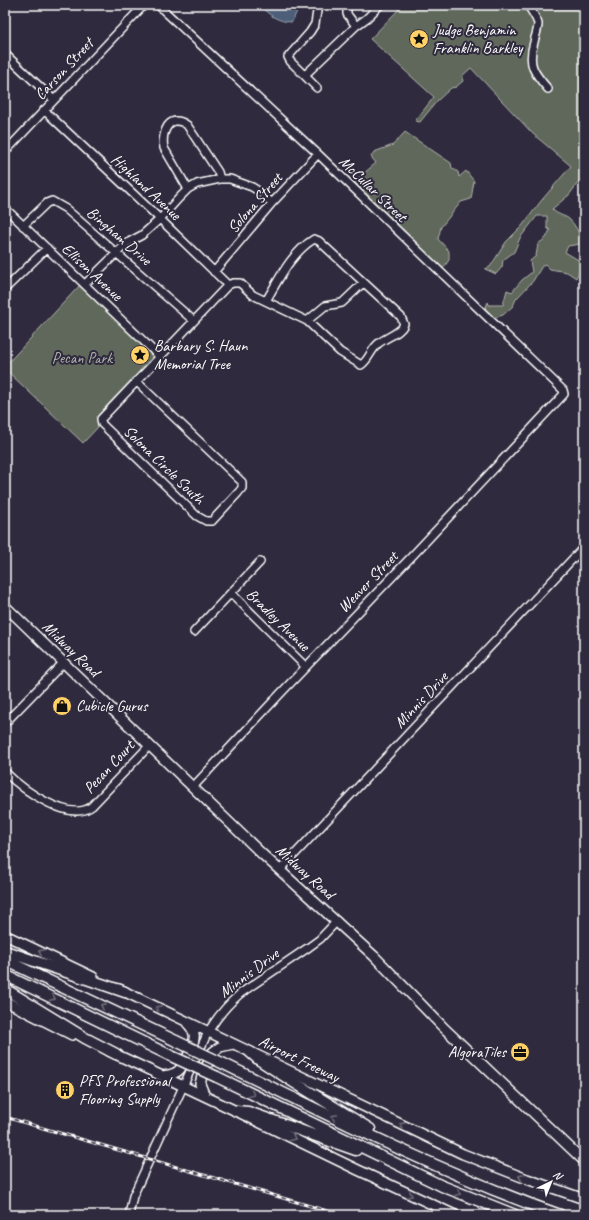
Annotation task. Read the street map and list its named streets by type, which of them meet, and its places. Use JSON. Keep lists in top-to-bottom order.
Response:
{
  "streets": {
    "main road": ["Midway Road", "Airport Freeway"],
    "street": [
      "Carson Street",
      "Highland Avenue",
      "McCullar Street",
      "Solona Street",
      "Bingham Drive",
      "Ellison Avenue",
      "Solona Circle South",
      "Weaver Street",
      "Bradley Avenue",
      "Minnis Drive",
      "Pecan Court"
    ]
  },
  "crossings": [
    ["Carson Street", "Highland Avenue"],
    ["Highland Avenue", "Solona Street"],
    ["McCullar Street", "Solona Street"],
    ["McCullar Street", "Weaver Street"],
    ["Bingham Drive", "Ellison Avenue"],
    ["Weaver Street", "Bradley Avenue"],
    ["Weaver Street", "Midway Road"],
    ["Midway Road", "Minnis Drive"],
    ["Midway Road", "Pecan Court"],
    ["Minnis Drive", "Airport Freeway"]
  ],
  "parks": ["Pecan Park"],
  "places": {
    "place": ["Judge Benjamin Franklin Barkley", "Barbary S. Haun Memorial Tree"],
    "shop": ["Cubicle Gurus"],
    "office": ["AlgoraTiles"],
    "building": ["PFS Professional Flooring Supply"]
  },
  "north": "top right"
}
